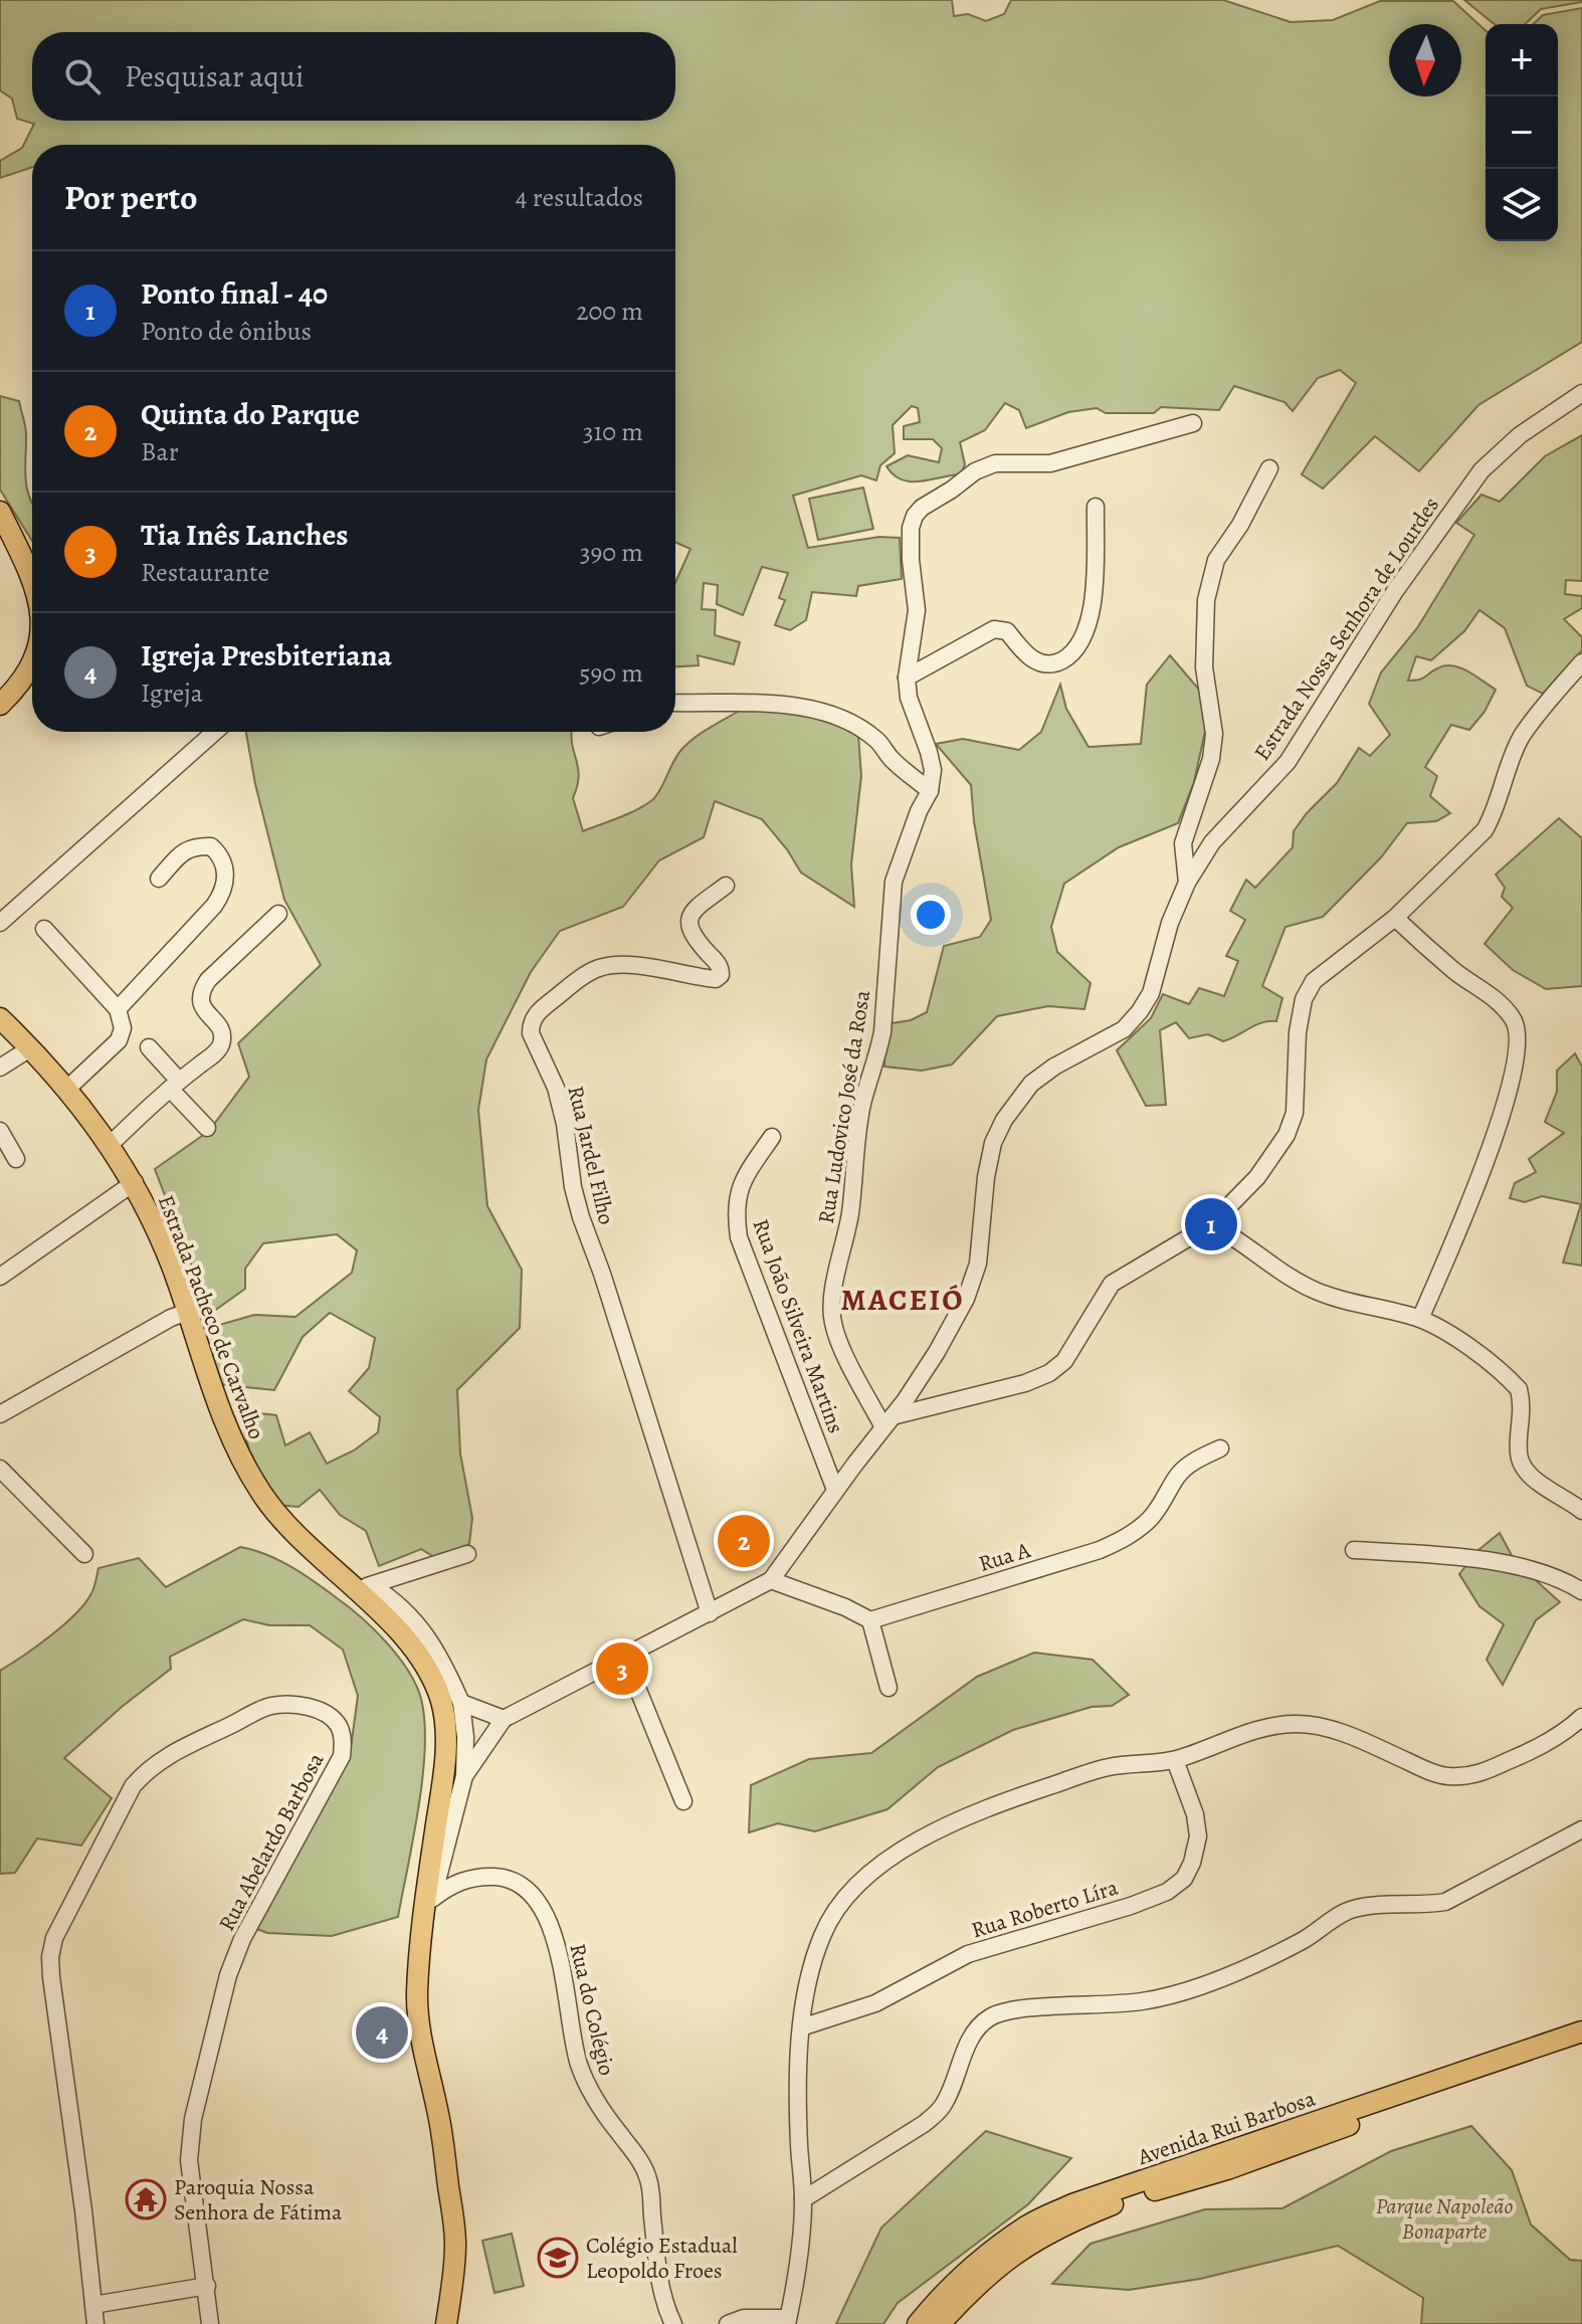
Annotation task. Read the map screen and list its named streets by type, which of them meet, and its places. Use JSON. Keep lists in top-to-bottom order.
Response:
{
  "streets": {
    "main road": ["Estrada Pacheco de Carvalho", "Avenida Rui Barbosa"],
    "street": [
      "Estrada Nossa Senhora de Lourdes",
      "Rua Ludovico José da Rosa",
      "Rua Jardel Filho",
      "Rua João Silveira Martins",
      "Rua A",
      "Rua Abelardo Barbosa",
      "Rua Roberto Líra",
      "Rua do Colégio"
    ]
  },
  "crossings": [
    ["Estrada Nossa Senhora de Lourdes", "Rua Ludovico José da Rosa"],
    ["Estrada Nossa Senhora de Lourdes", "Rua Jardel Filho"],
    ["Estrada Nossa Senhora de Lourdes", "Rua João Silveira Martins"]
  ],
  "districts": ["MACEIÓ"],
  "parks": ["Parque Napoleão Bonaparte"],
  "places": {
    "temple": ["Paroquia Nossa Senhora de Fátima"],
    "school or university": ["Colégio Estadual Leopoldo Froes"]
  },
  "north": "bottom",
  "page": {
    "map_buttons": ["+", "−"],
    "search": "Pesquisar aqui",
    "heading": ["Por perto", "4 resultados"],
    "list": [
      {
        "mark": "1",
        "name": "Ponto final - 40",
        "note": "Ponto de ônibus",
        "value": "200 m"
      },
      {
        "mark": "2",
        "name": "Quinta do Parque",
        "note": "Bar",
        "value": "310 m"
      },
      {
        "mark": "3",
        "name": "Tia Inês Lanches",
        "note": "Restaurante",
        "value": "390 m"
      },
      {
        "mark": "4",
        "name": "Igreja Presbiteriana",
        "note": "Igreja",
        "value": "590 m"
      }
    ],
    "pins": [
      "1",
      "2",
      "3",
      "4"
    ]
  }
}
